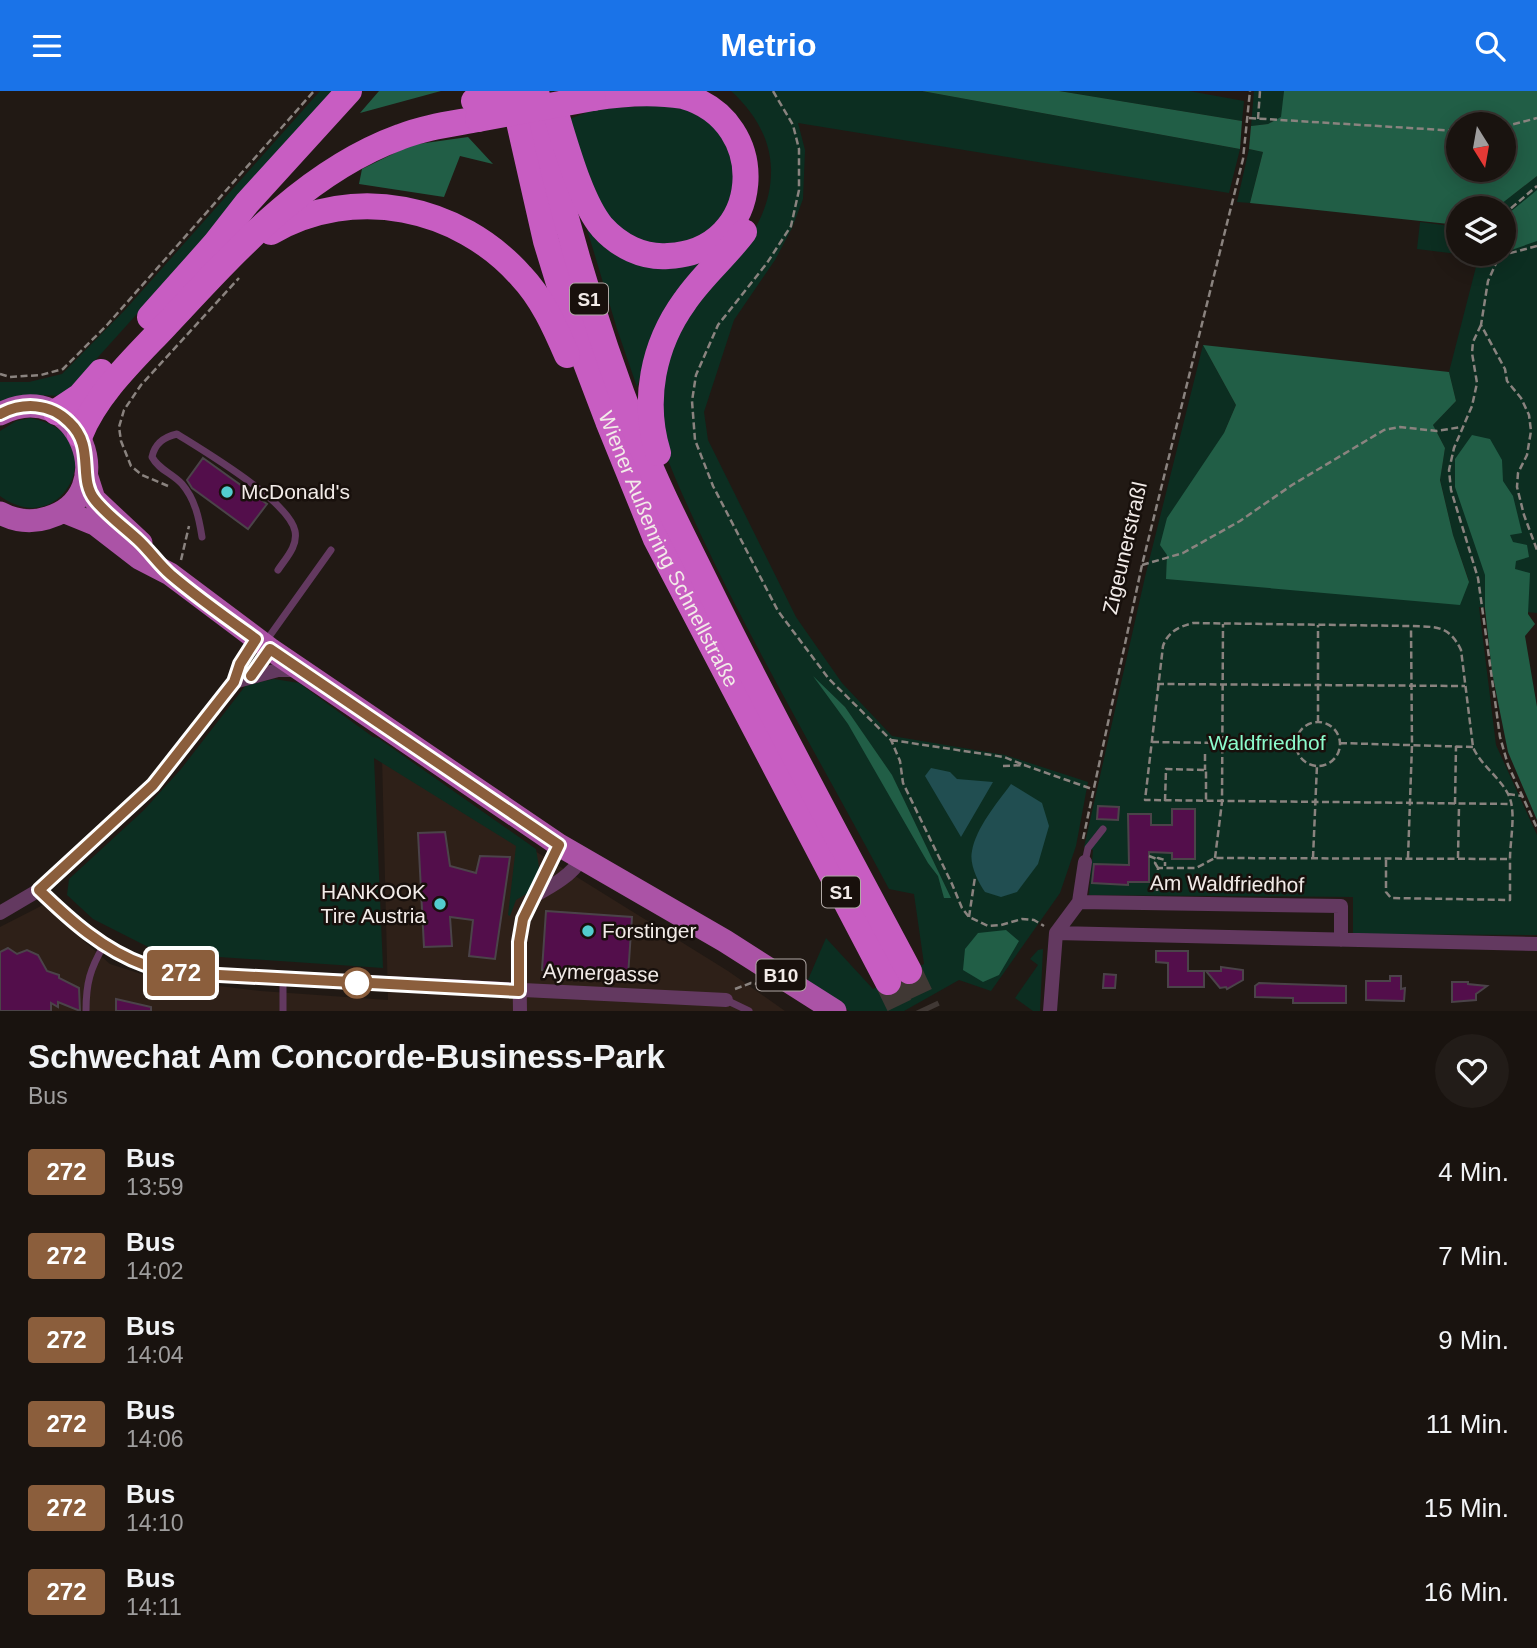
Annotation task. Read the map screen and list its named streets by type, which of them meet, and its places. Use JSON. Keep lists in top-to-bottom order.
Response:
{
  "streets": {
    "highway": ["S1", "Wiener Außenring Schnellstraße"],
    "main road": ["B10"],
    "street": ["Am Waldfriedhof", "Aymergasse"],
    "path": ["Zigeunerstraßl"]
  },
  "parks": ["Waldfriedhof"],
  "places": ["McDonald's", "HANKOOK Tire Austria", "Forstinger"],
  "lines": ["bus line 272"],
  "north": "bottom",
  "page": {
    "header": "Metrio",
    "on_map": "272",
    "heading": ["Schwechat Am Concorde-Business-Park", "Bus"],
    "list": [
      {
        "mark": "272",
        "name": "Bus",
        "note": "13:59",
        "value": "4 Min."
      },
      {
        "mark": "272",
        "name": "Bus",
        "note": "14:02",
        "value": "7 Min."
      },
      {
        "mark": "272",
        "name": "Bus",
        "note": "14:04",
        "value": "9 Min."
      },
      {
        "mark": "272",
        "name": "Bus",
        "note": "14:06",
        "value": "11 Min."
      },
      {
        "mark": "272",
        "name": "Bus",
        "note": "14:10",
        "value": "15 Min."
      },
      {
        "mark": "272",
        "name": "Bus",
        "note": "14:11",
        "value": "16 Min."
      }
    ]
  }
}
